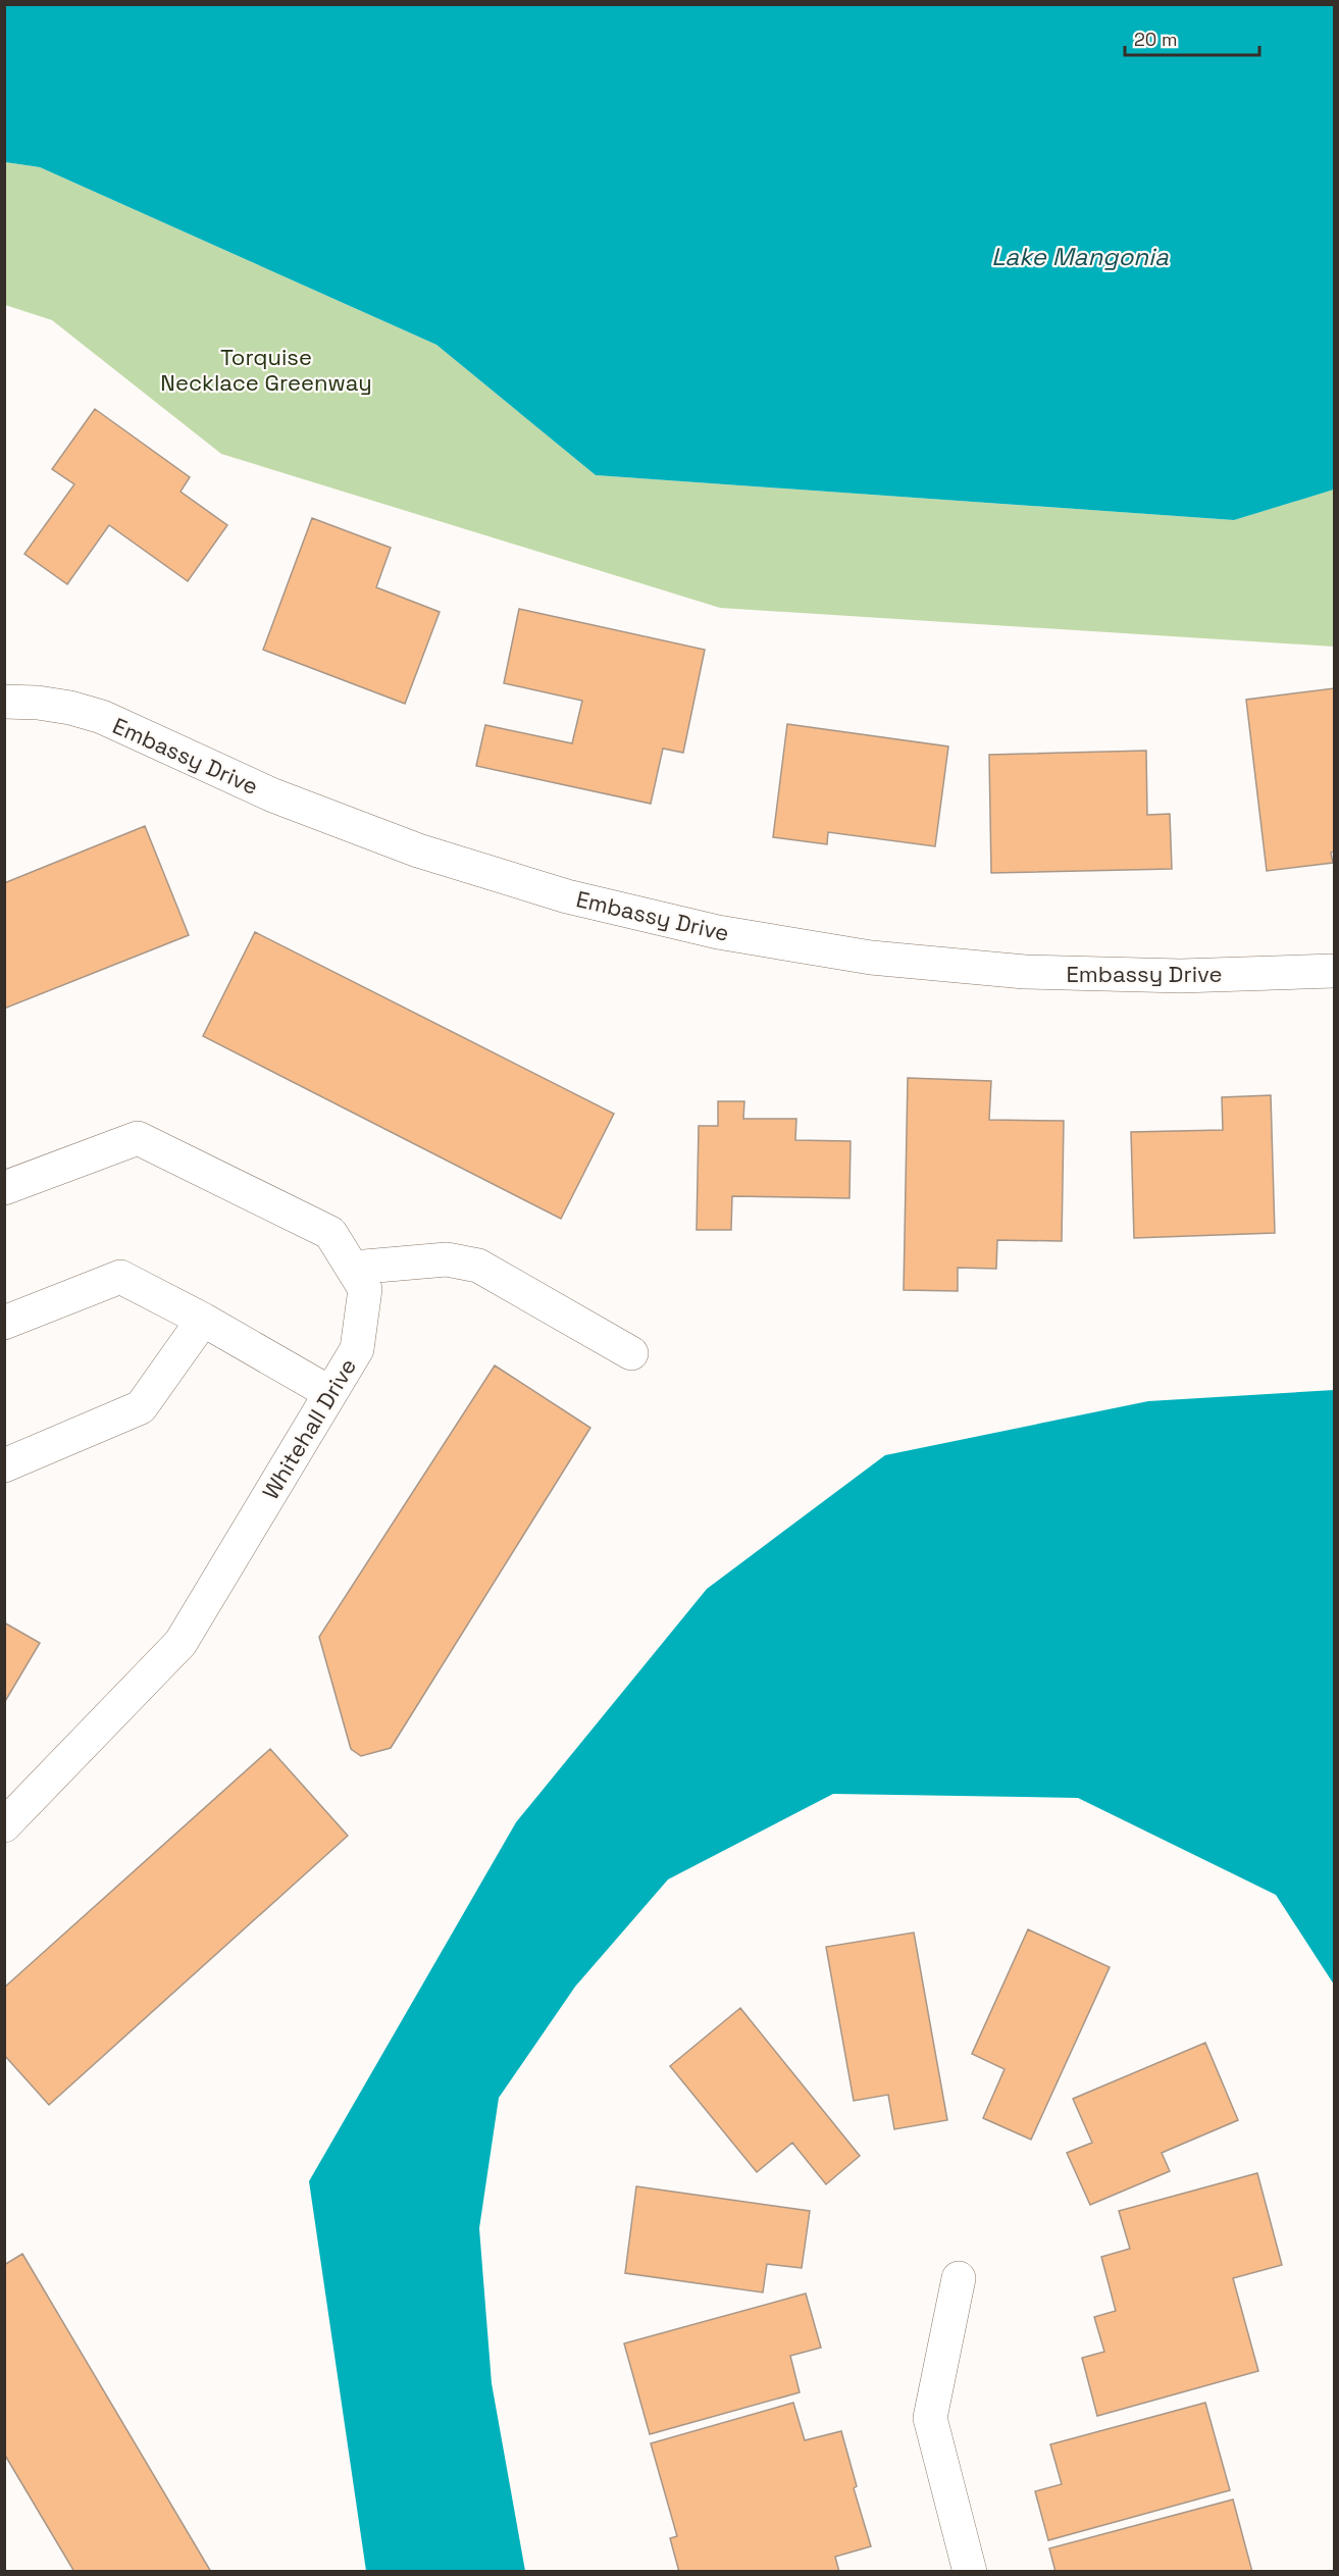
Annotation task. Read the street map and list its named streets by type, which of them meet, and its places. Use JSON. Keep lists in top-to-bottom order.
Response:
{
  "streets": {
    "street": ["Embassy Drive", "Whitehall Drive"]
  },
  "water": ["Lake Mangonia"],
  "parks": ["Torquise Necklace Greenway"],
  "scale_bar": "20 m"
}
